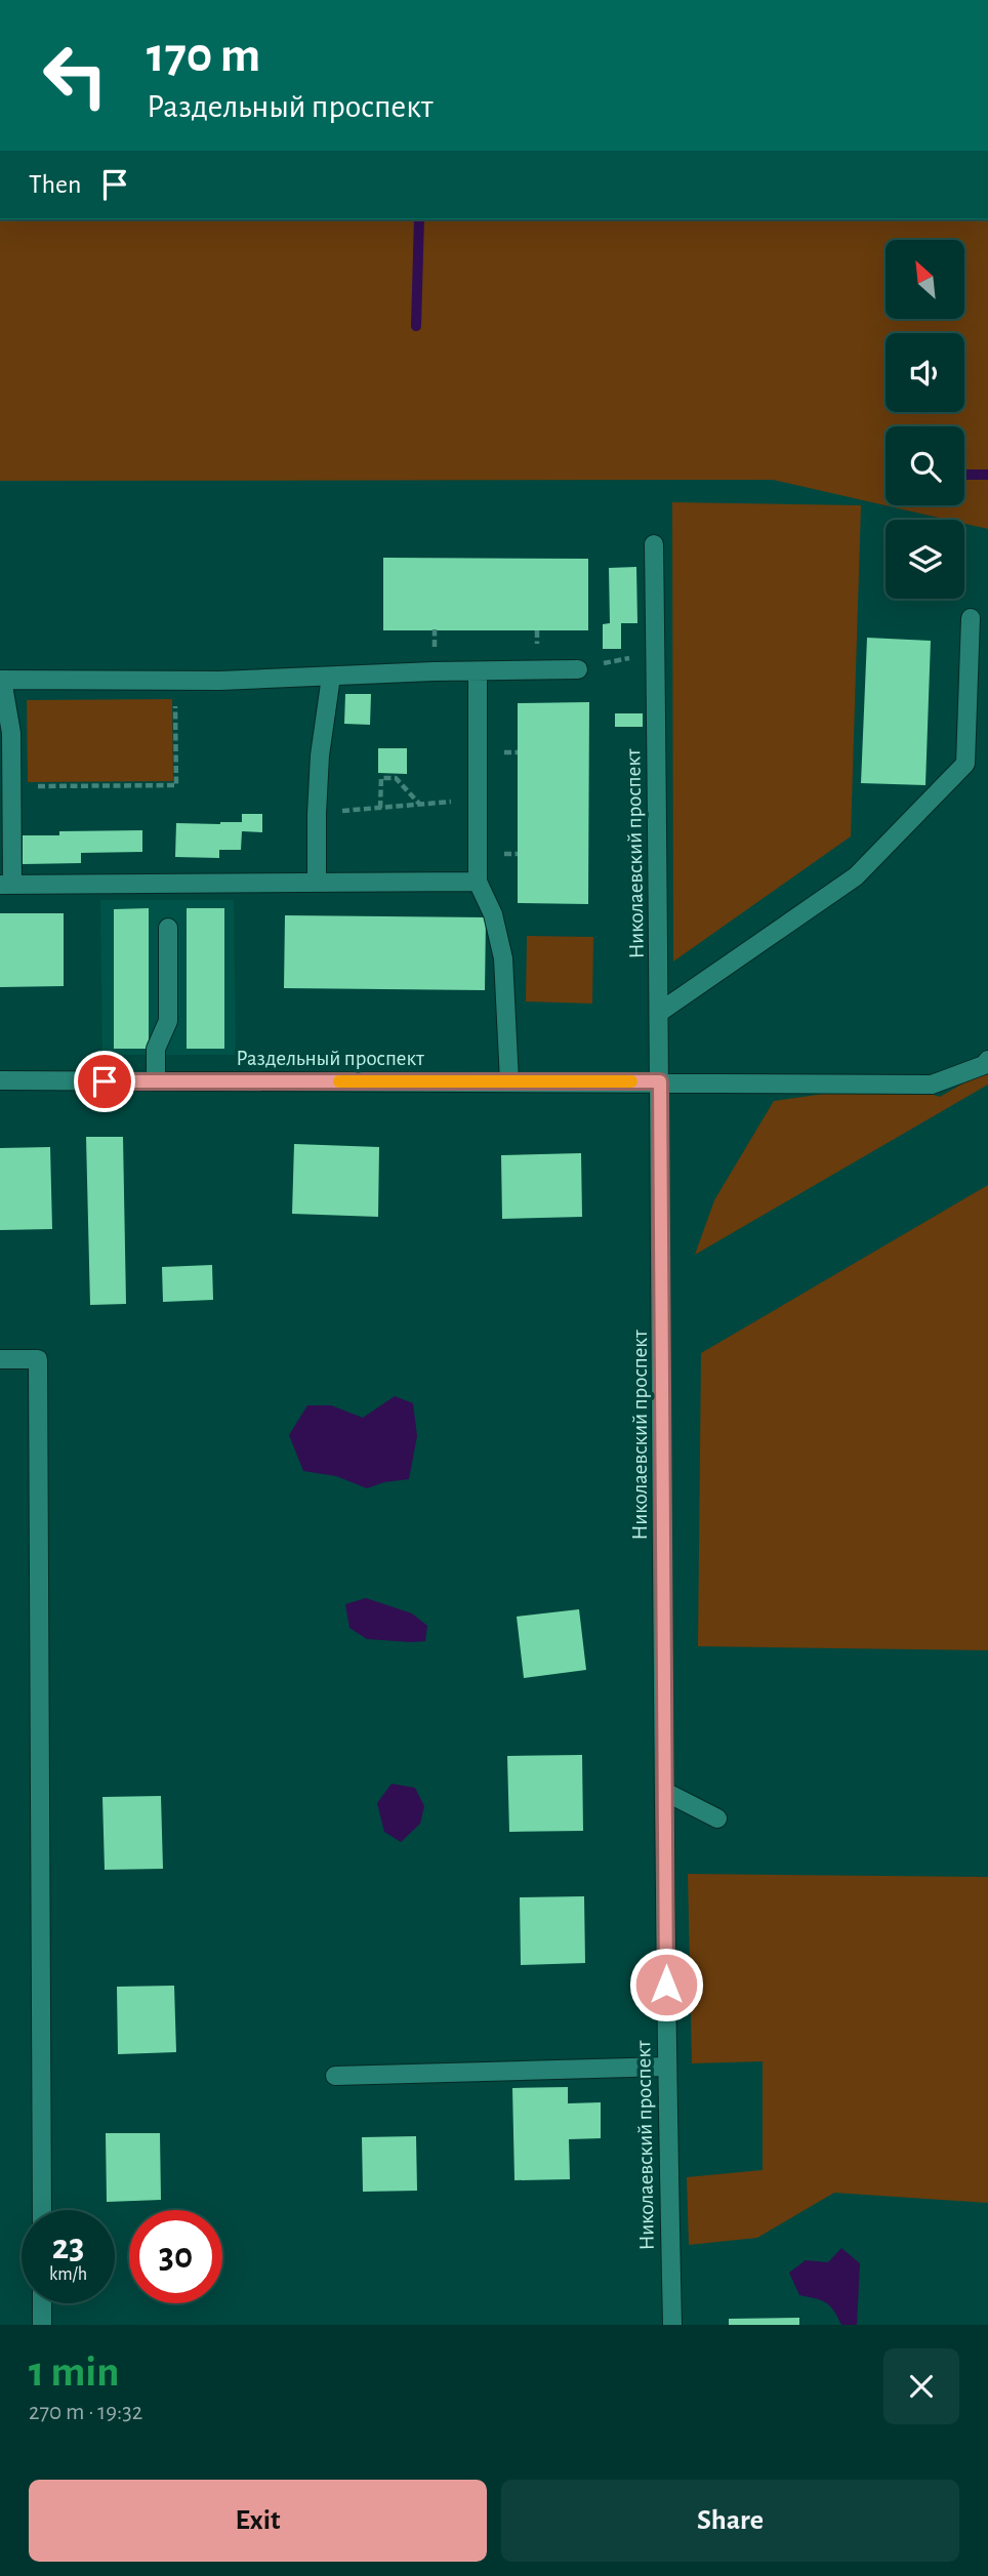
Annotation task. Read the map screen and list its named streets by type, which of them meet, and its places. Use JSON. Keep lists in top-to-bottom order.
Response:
{
  "streets": {
    "street": ["Николаевский проспект", "Раздельный проспект"]
  },
  "crossings": [
    ["Николаевский проспект", "Раздельный проспект"]
  ],
  "north": "top left",
  "page": {
    "turn": ["170 m", "Раздельный проспект"],
    "then": "Then",
    "speed": "23 km/h",
    "limit": "30",
    "heading": ["1 min", "270 m · 19:32"],
    "buttons": ["Exit", "Share"]
  }
}
